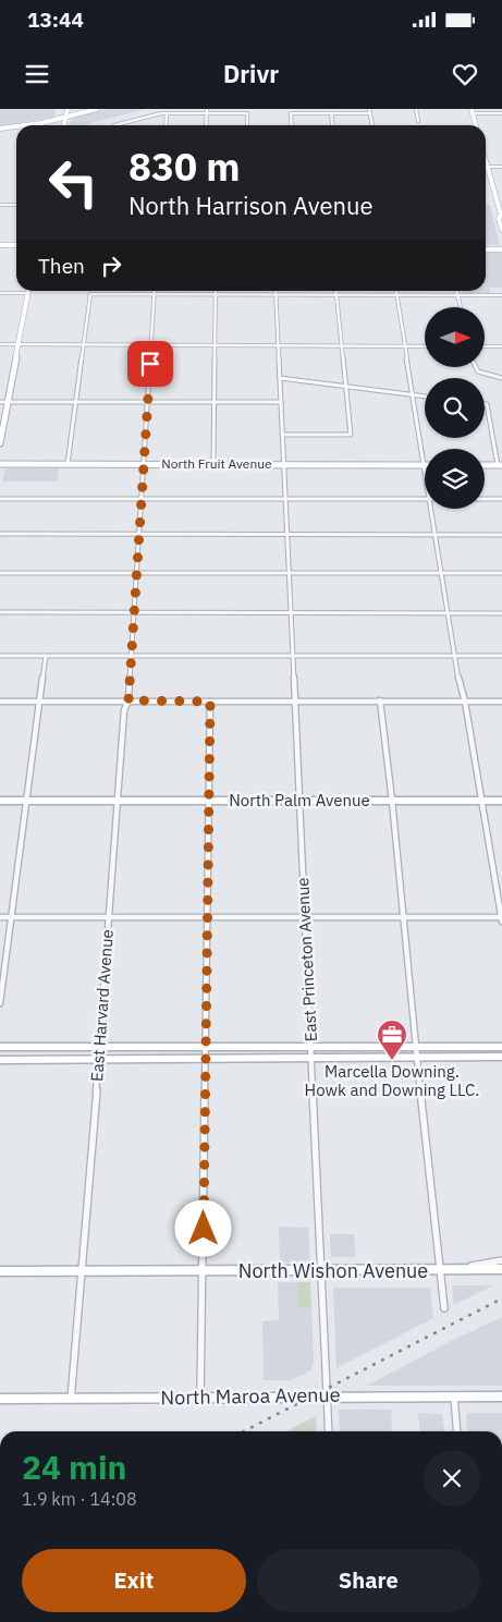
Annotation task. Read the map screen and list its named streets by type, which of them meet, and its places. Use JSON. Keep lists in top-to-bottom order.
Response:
{
  "streets": {
    "main road": [
      "North Fruit Avenue",
      "North Palm Avenue",
      "North Wishon Avenue",
      "North Maroa Avenue"
    ],
    "street": ["East Princeton Avenue", "East Harvard Avenue"]
  },
  "crossings": [
    ["North Fruit Avenue", "East Princeton Avenue"],
    ["North Fruit Avenue", "East Harvard Avenue"],
    ["North Palm Avenue", "East Princeton Avenue"],
    ["North Palm Avenue", "East Harvard Avenue"],
    ["East Princeton Avenue", "North Wishon Avenue"],
    ["East Princeton Avenue", "North Maroa Avenue"],
    ["East Harvard Avenue", "North Wishon Avenue"],
    ["East Harvard Avenue", "North Maroa Avenue"]
  ],
  "places": {
    "office": ["Marcella Downing. Howk and Downing LLC."]
  },
  "north": "right",
  "page": {
    "status": "13:44",
    "header": "Drivr",
    "turn": ["830 m", "North Harrison Avenue"],
    "then": "Then",
    "heading": ["24 min", "1.9 km · 14:08"],
    "buttons": ["Exit", "Share"]
  }
}
